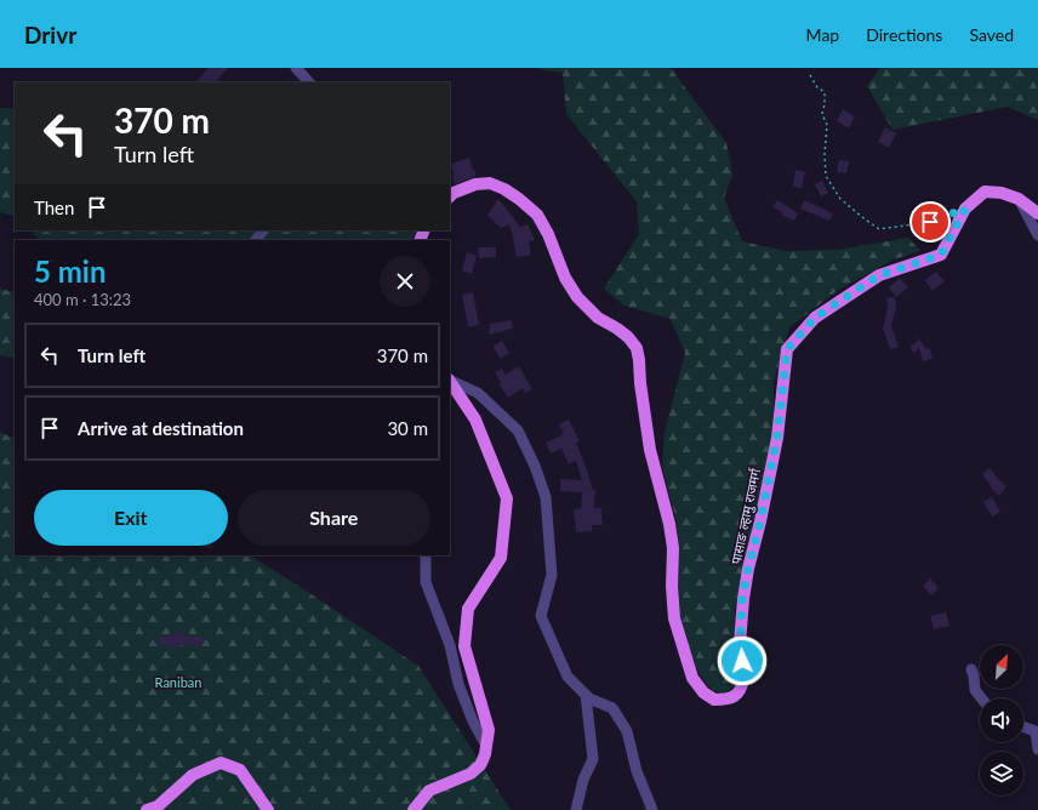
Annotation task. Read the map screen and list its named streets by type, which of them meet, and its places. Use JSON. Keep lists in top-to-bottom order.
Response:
{
  "streets": {
    "main road": ["पासाङ ल्हामु राजमर्ग"]
  },
  "parks": ["Raniban"],
  "north": "top right",
  "page": {
    "header": "Drivr",
    "nav": ["Map", "Directions", "Saved"],
    "turn": ["370 m", "Turn left"],
    "then": "Then",
    "heading": ["5 min", "400 m · 13:23"],
    "list": [
      {
        "name": "Turn left",
        "value": "370 m"
      },
      {
        "name": "Arrive at destination",
        "value": "30 m"
      }
    ],
    "buttons": ["Exit", "Share"]
  }
}
